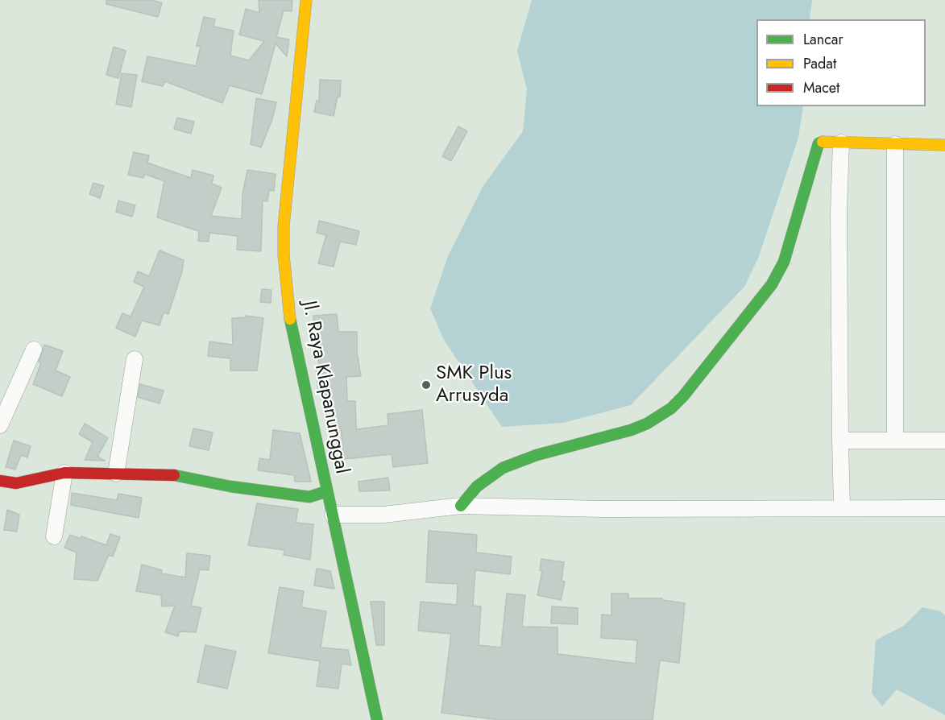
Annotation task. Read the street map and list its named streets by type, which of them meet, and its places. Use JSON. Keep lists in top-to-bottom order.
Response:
{
  "streets": {
    "street": ["Jl. Raya Klapanunggal"]
  },
  "places": ["SMK Plus Arrusyda"],
  "legend": ["Lancar", "Padat", "Macet"]
}
